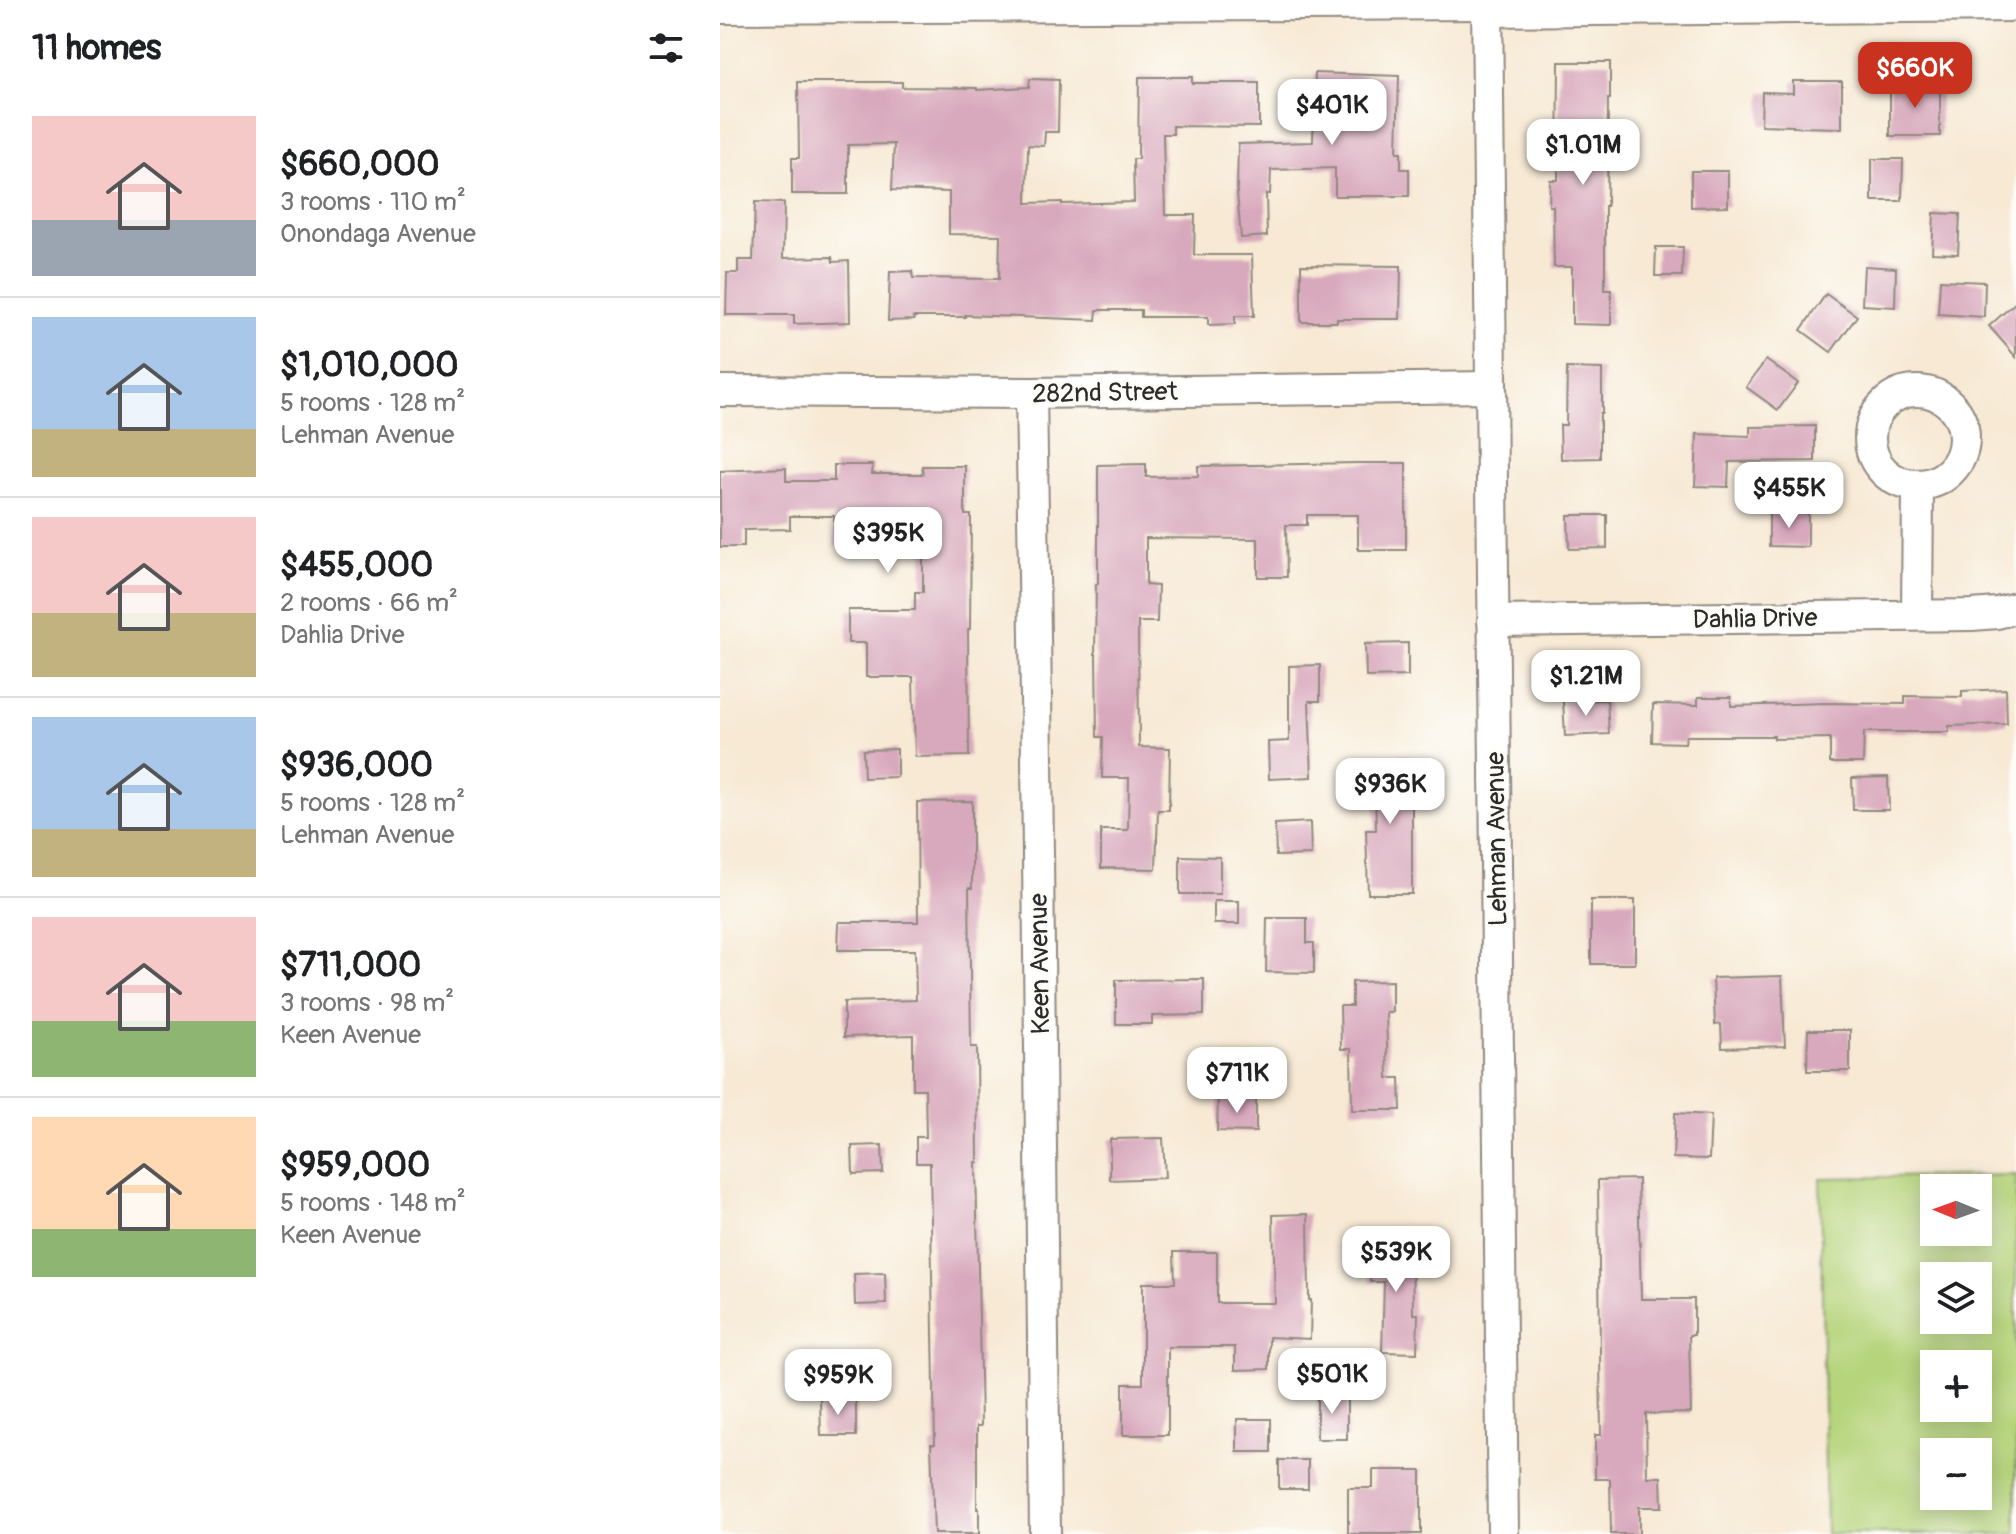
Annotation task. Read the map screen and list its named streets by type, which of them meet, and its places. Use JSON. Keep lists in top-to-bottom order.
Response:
{
  "streets": {
    "street": [
      "282nd Street",
      "Dahlia Drive",
      "Lehman Avenue",
      "Keen Avenue"
    ]
  },
  "crossings": [
    ["282nd Street", "Lehman Avenue"],
    ["282nd Street", "Keen Avenue"],
    ["Dahlia Drive", "Lehman Avenue"]
  ],
  "north": "left",
  "page": {
    "heading": "11 homes",
    "price": [
      "$660K",
      "$401K",
      "$1.01M",
      "$455K",
      "$395K",
      "$1.21M",
      "$936K",
      "$711K",
      "$539K",
      "$501K",
      "$959K"
    ],
    "list": [
      {
        "name": "$660,000",
        "note": "3 rooms · 110 m² · Onondaga Avenue"
      },
      {
        "name": "$1,010,000",
        "note": "5 rooms · 128 m² · Lehman Avenue"
      },
      {
        "name": "$455,000",
        "note": "2 rooms · 66 m² · Dahlia Drive"
      },
      {
        "name": "$936,000",
        "note": "5 rooms · 128 m² · Lehman Avenue"
      },
      {
        "name": "$711,000",
        "note": "3 rooms · 98 m² · Keen Avenue"
      },
      {
        "name": "$959,000",
        "note": "5 rooms · 148 m² · Keen Avenue"
      }
    ],
    "map_buttons": ["+", "−"]
  }
}
